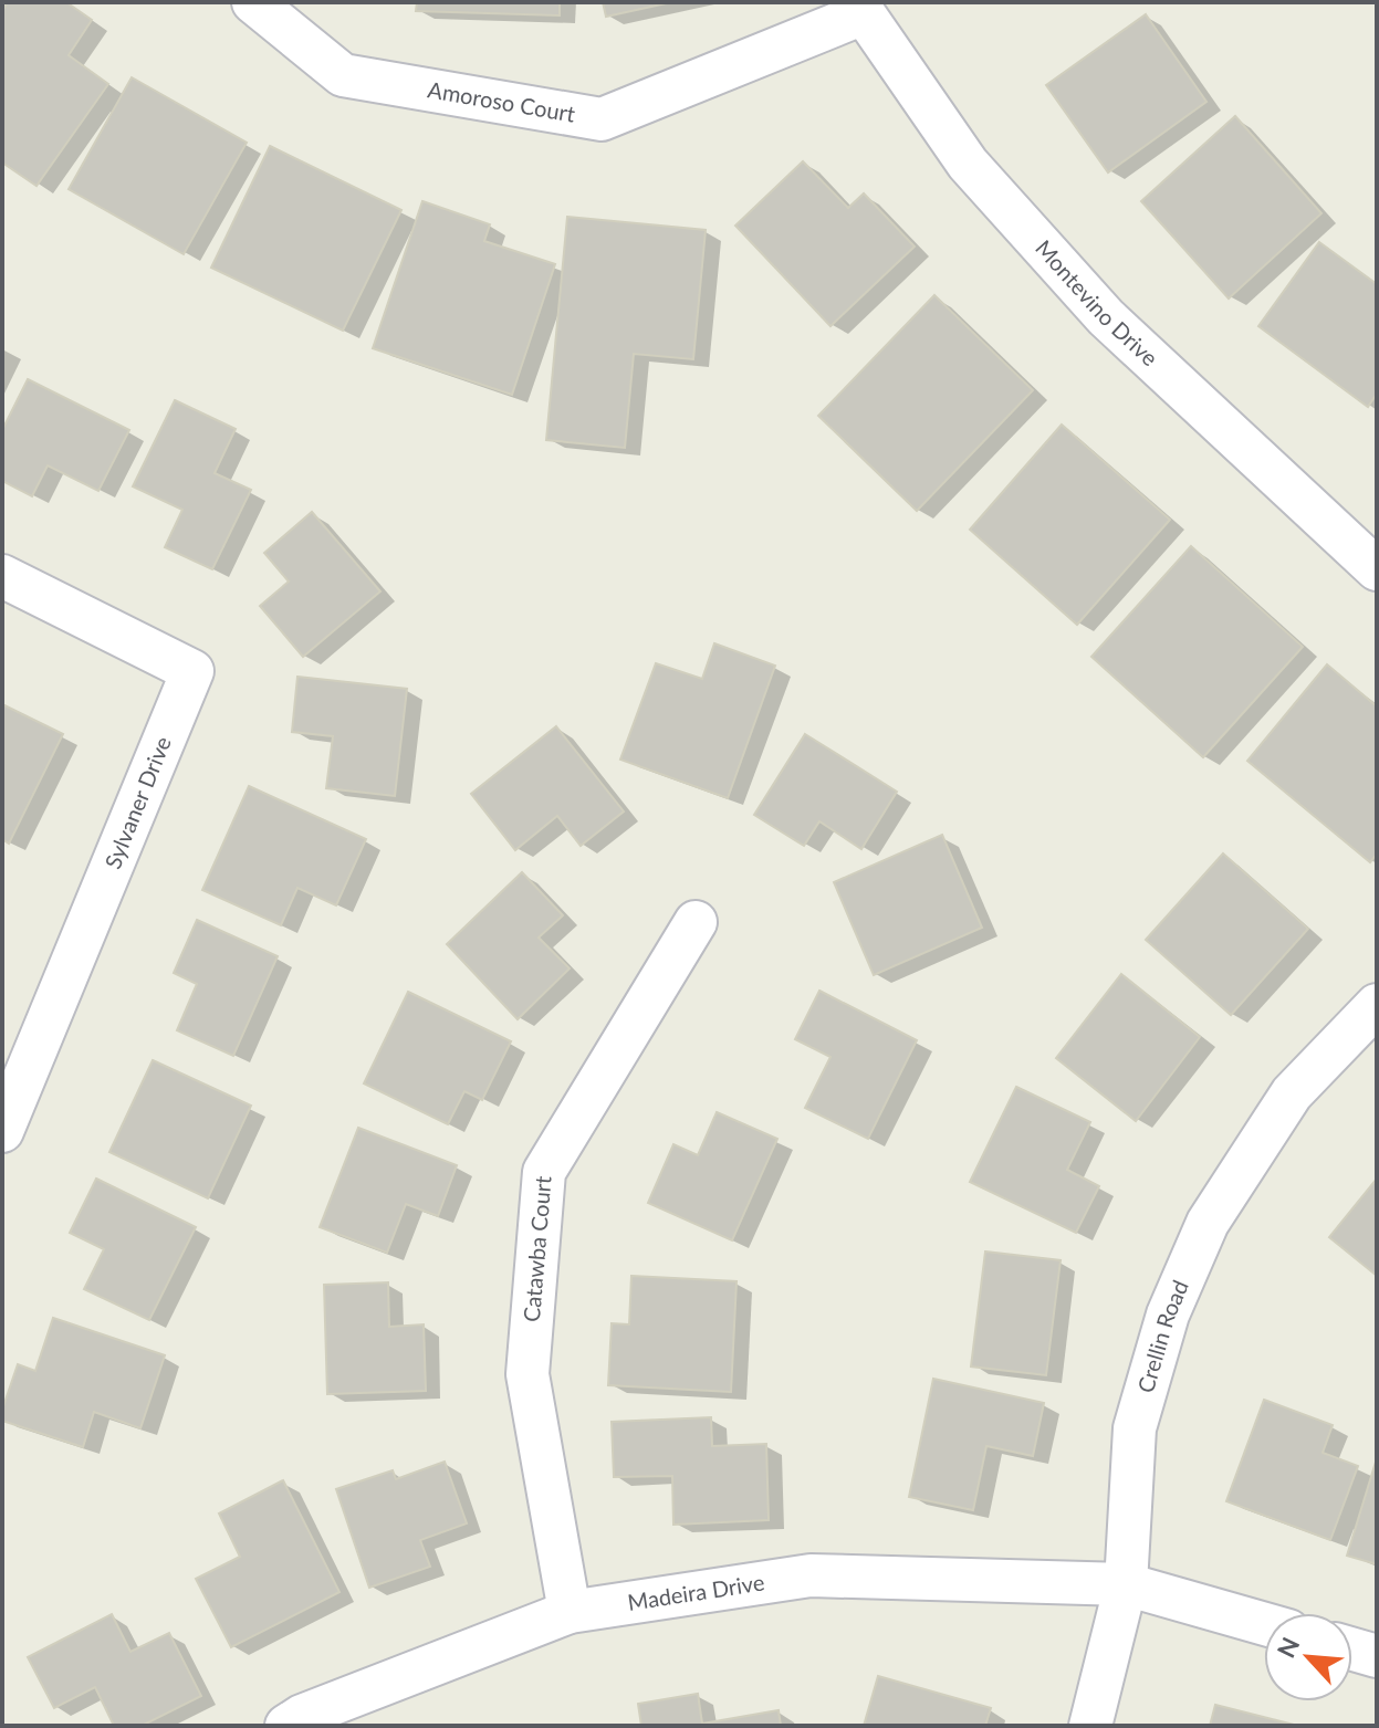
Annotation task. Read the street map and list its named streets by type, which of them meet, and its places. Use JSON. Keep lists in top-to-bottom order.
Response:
{
  "streets": {
    "street": [
      "Amoroso Court",
      "Montevino Drive",
      "Sylvaner Drive",
      "Catawba Court",
      "Crellin Road",
      "Madeira Drive"
    ]
  },
  "crossings": [
    ["Amoroso Court", "Montevino Drive"],
    ["Catawba Court", "Madeira Drive"],
    ["Crellin Road", "Madeira Drive"]
  ],
  "north": "top left"
}
